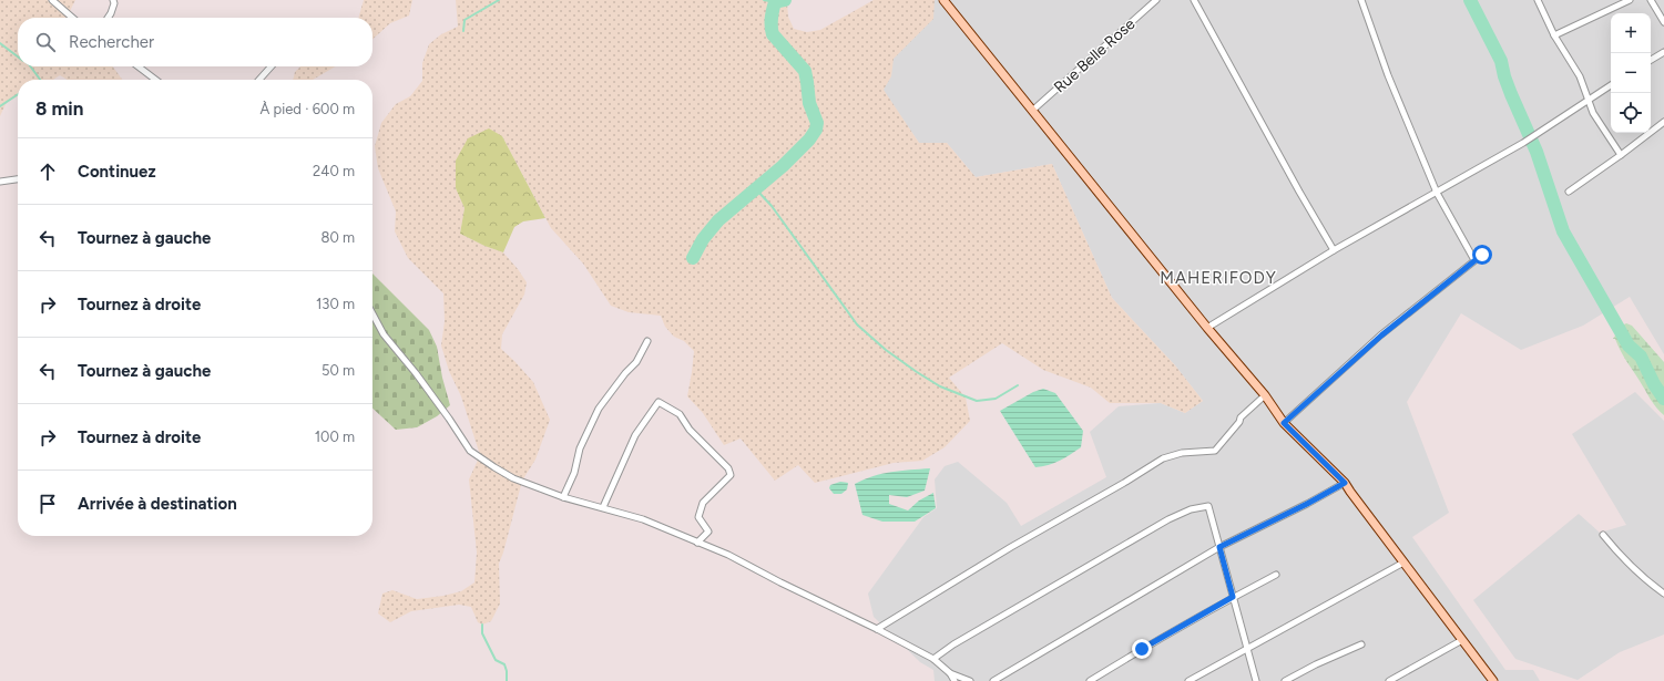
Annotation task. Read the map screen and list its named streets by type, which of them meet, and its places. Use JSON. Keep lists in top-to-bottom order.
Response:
{
  "streets": {
    "street": ["Rue Belle Rose"]
  },
  "districts": ["MAHERIFODY"],
  "page": {
    "map_buttons": ["+", "−"],
    "search": "Rechercher",
    "heading": ["8 min", "À pied · 600 m"],
    "list": [
      ["Continuez", "240 m"],
      ["Tournez à gauche", "80 m"],
      ["Tournez à droite", "130 m"],
      ["Tournez à gauche", "50 m"],
      ["Tournez à droite", "100 m"],
      "Arrivée à destination"
    ]
  }
}
